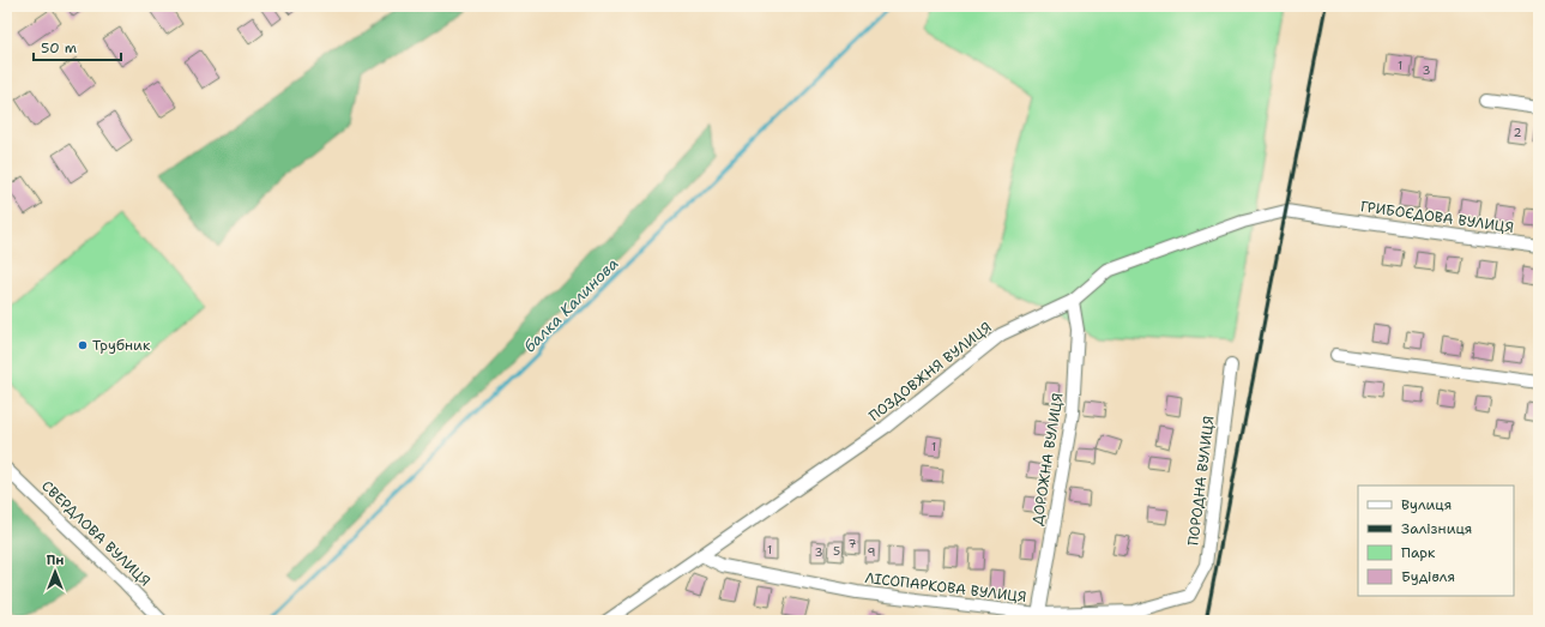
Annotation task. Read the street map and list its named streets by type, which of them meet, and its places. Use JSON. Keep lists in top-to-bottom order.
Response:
{
  "streets": {
    "street": [
      "ГРИБОЄДОВА ВУЛИЦЯ",
      "ПОЗДОВЖНЯ ВУЛИЦЯ",
      "ДОРОЖНА ВУЛИЦЯ",
      "ПОРОДНА ВУЛИЦЯ",
      "СВЕРДЛОВА ВУЛИЦЯ",
      "ЛІСОПАРКОВА ВУЛИЦЯ"
    ]
  },
  "crossings": [
    ["ГРИБОЄДОВА ВУЛИЦЯ", "ПОЗДОВЖНЯ ВУЛИЦЯ"],
    ["ПОЗДОВЖНЯ ВУЛИЦЯ", "ДОРОЖНА ВУЛИЦЯ"],
    ["ПОЗДОВЖНЯ ВУЛИЦЯ", "ЛІСОПАРКОВА ВУЛИЦЯ"],
    ["ДОРОЖНА ВУЛИЦЯ", "ЛІСОПАРКОВА ВУЛИЦЯ"],
    ["ПОРОДНА ВУЛИЦЯ", "ЛІСОПАРКОВА ВУЛИЦЯ"]
  ],
  "water": ["балка Калинова"],
  "places": ["Трубник"],
  "house_numbers": [
    "1",
    "3",
    "2",
    "1",
    "7",
    "1",
    "5",
    "3",
    "9"
  ],
  "legend": [
    "Вулиця",
    "Залізниця",
    "Парк",
    "Будівля"
  ],
  "scale_bar": "50 m",
  "north": "top"
}
